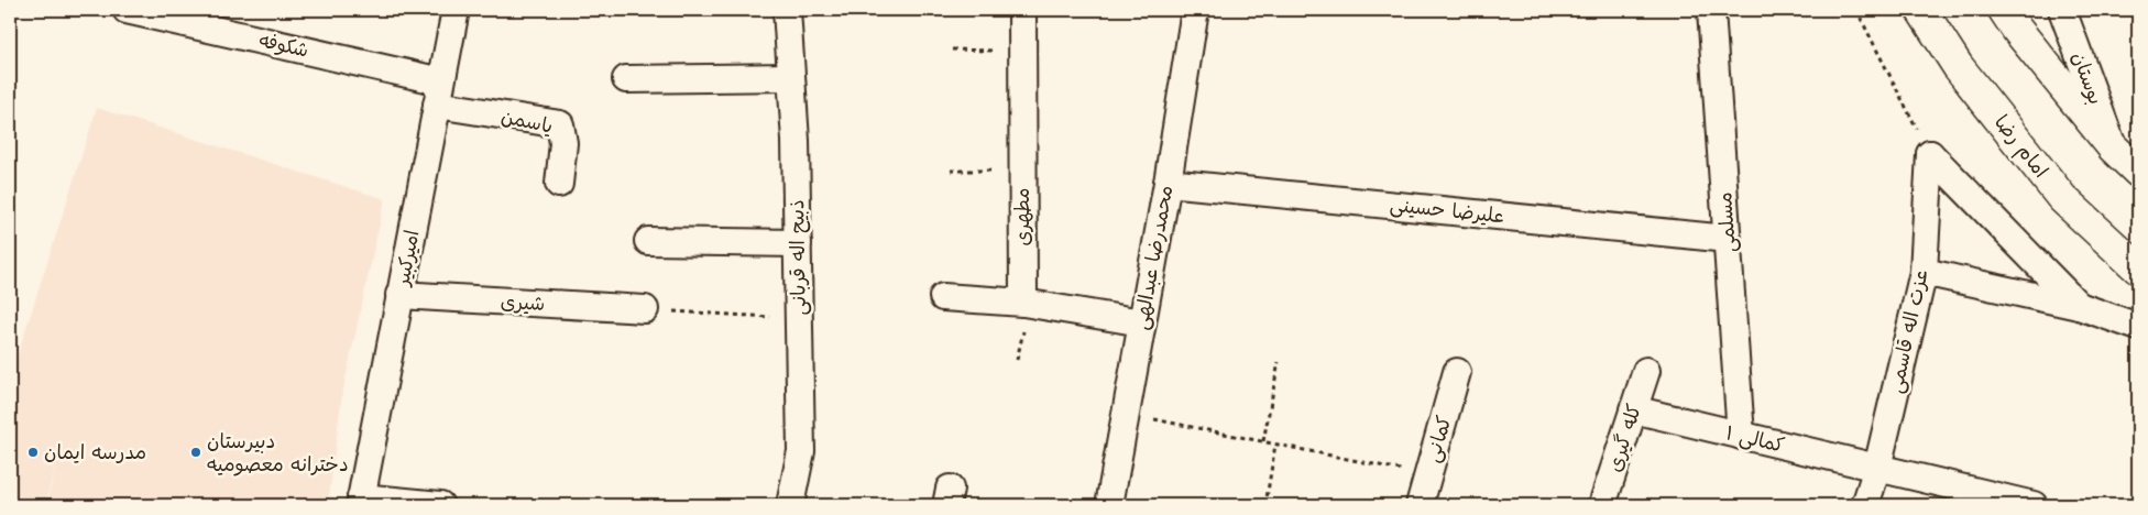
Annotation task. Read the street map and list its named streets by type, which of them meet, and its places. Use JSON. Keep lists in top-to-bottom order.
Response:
{
  "streets": {
    "highway": ["امام رضا"],
    "street": [
      "شکوفه",
      "بوستان",
      "یاسمن",
      "علیرضا حسینی",
      "مطهری",
      "مسلمی",
      "امیرکبیر",
      "ذبیح اله قربانی",
      "محمدرضا عبدالهی",
      "شیری",
      "عزت اله قاسمی",
      "کله گیری",
      "کمانی",
      "کمالی ۱"
    ]
  },
  "crossings": [
    ["شکوفه", "یاسمن"],
    ["شکوفه", "امیرکبیر"],
    ["یاسمن", "امیرکبیر"],
    ["علیرضا حسینی", "مسلمی"],
    ["علیرضا حسینی", "محمدرضا عبدالهی"],
    ["مسلمی", "کمالی ۱"],
    ["امیرکبیر", "شیری"],
    ["عزت اله قاسمی", "کمالی ۱"],
    ["کله گیری", "کمالی ۱"]
  ],
  "places": ["مدرسه ایمان", "دبیرستان دخترانه معصومیه"]
}
